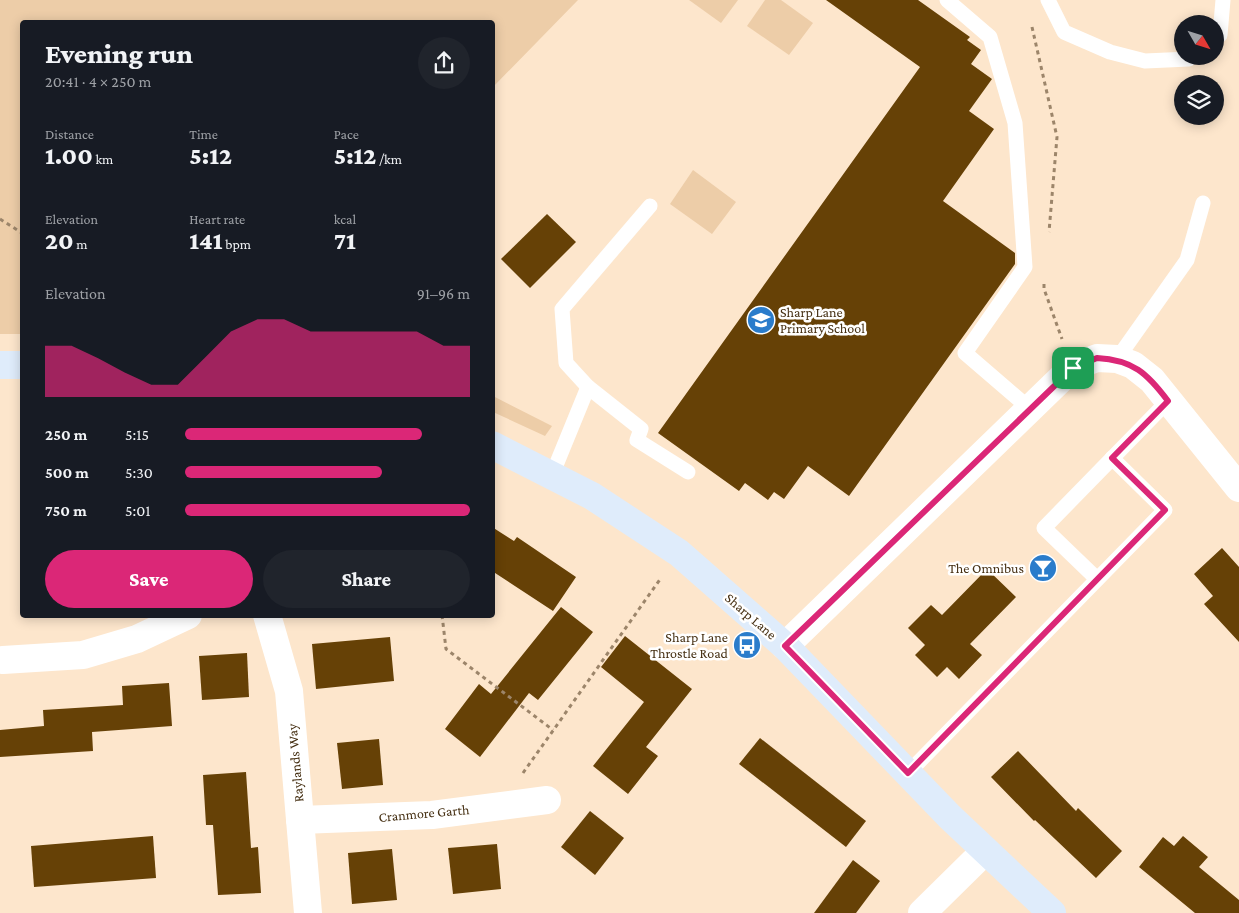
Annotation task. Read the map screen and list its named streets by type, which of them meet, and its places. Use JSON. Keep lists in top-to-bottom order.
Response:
{
  "streets": {
    "street": ["Sharp Lane", "Raylands Way", "Cranmore Garth"]
  },
  "crossings": [
    ["Raylands Way", "Cranmore Garth"]
  ],
  "places": {
    "school or university": ["Sharp Lane Primary School"],
    "bar": ["The Omnibus"],
    "bus stop": ["Sharp Lane Throstle Road"]
  },
  "north": "bottom right",
  "page": {
    "heading": ["Evening run", "20:41 · 4 × 250 m"],
    "stats": [
      ["Distance", "1.00 km"],
      ["Time", "5:12"],
      ["Pace", "5:12 /km"],
      ["Elevation", "20 m"],
      ["Heart rate", "141 bpm"],
      ["kcal", "71"]
    ],
    "chart": ["Elevation", "91–96 m"],
    "list": [
      {
        "name": "250 m",
        "note": "5:15"
      },
      {
        "name": "500 m",
        "note": "5:30"
      },
      {
        "name": "750 m",
        "note": "5:01"
      }
    ],
    "buttons": ["Save", "Share"]
  }
}
